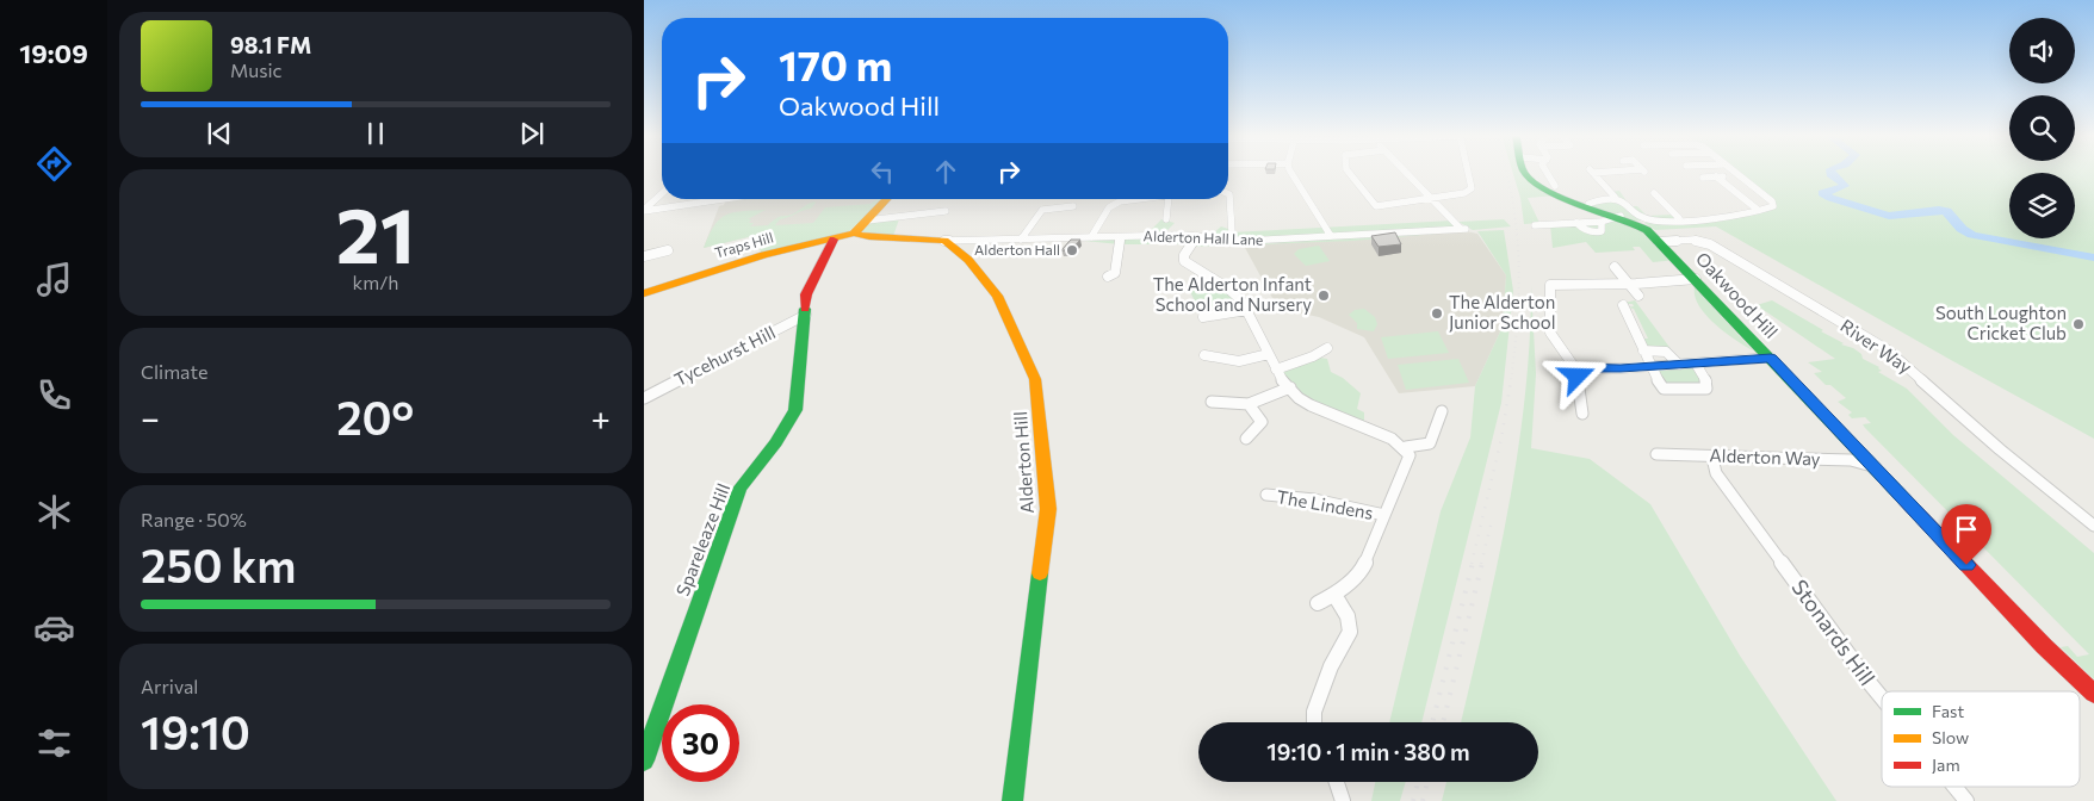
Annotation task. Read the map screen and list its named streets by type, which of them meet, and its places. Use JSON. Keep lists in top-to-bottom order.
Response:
{
  "streets": {
    "street": [
      "Alderton Hall Lane",
      "Traps Hill",
      "Oakwood Hill",
      "River Way",
      "Tycehurst Hill",
      "Alderton Way",
      "Alderton Hill",
      "The Lindens",
      "Spareleaze Hill",
      "Stonards Hill"
    ]
  },
  "crossings": [
    ["Alderton Hall Lane", "Alderton Hill"],
    ["Traps Hill", "Spareleaze Hill"],
    ["Oakwood Hill", "River Way"],
    ["Oakwood Hill", "Alderton Way"],
    ["Tycehurst Hill", "Spareleaze Hill"],
    ["Alderton Way", "Stonards Hill"]
  ],
  "places": [
    "Alderton Hall",
    "The Alderton Infant School and Nursery",
    "The Alderton Junior School",
    "South Loughton Cricket Club"
  ],
  "legend": ["Fast", "Slow", "Jam"],
  "page": {
    "tabs": "19:09",
    "turn": ["170 m", "Oakwood Hill"],
    "song": ["98.1 FM", "Music"],
    "tile": [
      ["21", "km/h"],
      "Climate",
      ["Range · 50%", "250 km"],
      ["Arrival", "19:10"]
    ],
    "heat": ["−", "20°", "+"],
    "limit": "30",
    "trip": "19:10 · 1 min · 380 m"
  }
}
